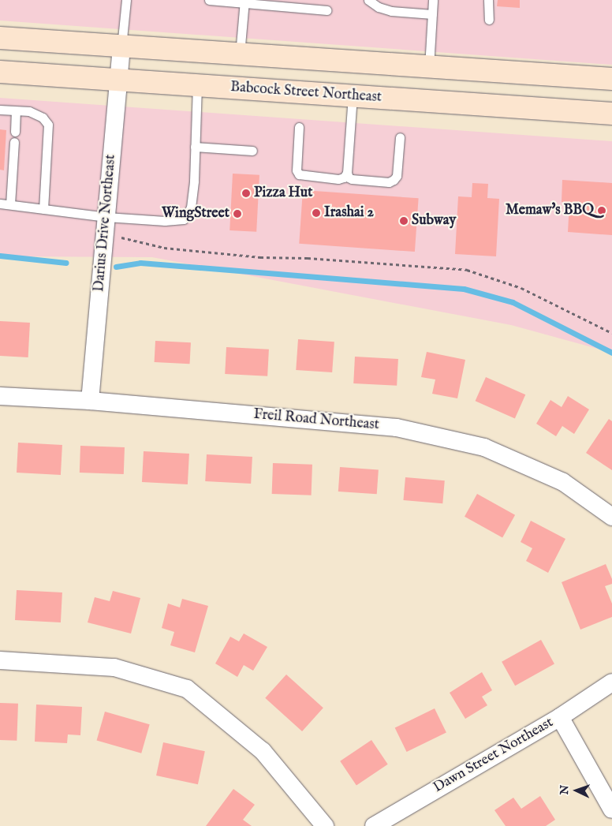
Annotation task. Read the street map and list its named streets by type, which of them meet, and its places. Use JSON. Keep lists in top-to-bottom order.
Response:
{
  "streets": {
    "main road": ["Babcock Street Northeast"],
    "street": ["Darius Drive Northeast", "Freil Road Northeast", "Dawn Street Northeast"]
  },
  "crossings": [
    ["Babcock Street Northeast", "Darius Drive Northeast"],
    ["Darius Drive Northeast", "Freil Road Northeast"]
  ],
  "places": [
    "Pizza Hut",
    "Memaw's BBQ",
    "Irashai 2",
    "WingStreet",
    "Subway"
  ],
  "north": "left"
}
